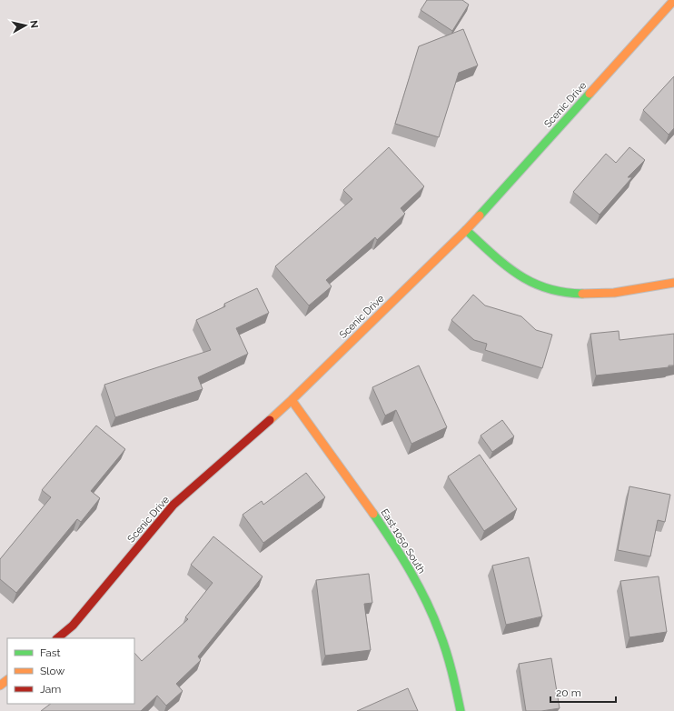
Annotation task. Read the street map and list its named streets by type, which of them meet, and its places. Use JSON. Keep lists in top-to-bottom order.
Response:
{
  "streets": {
    "street": ["Scenic Drive", "East 1050 South"]
  },
  "crossings": [
    ["Scenic Drive", "East 1050 South"]
  ],
  "legend": ["Fast", "Slow", "Jam"],
  "scale_bar": "20 m",
  "north": "right"
}
